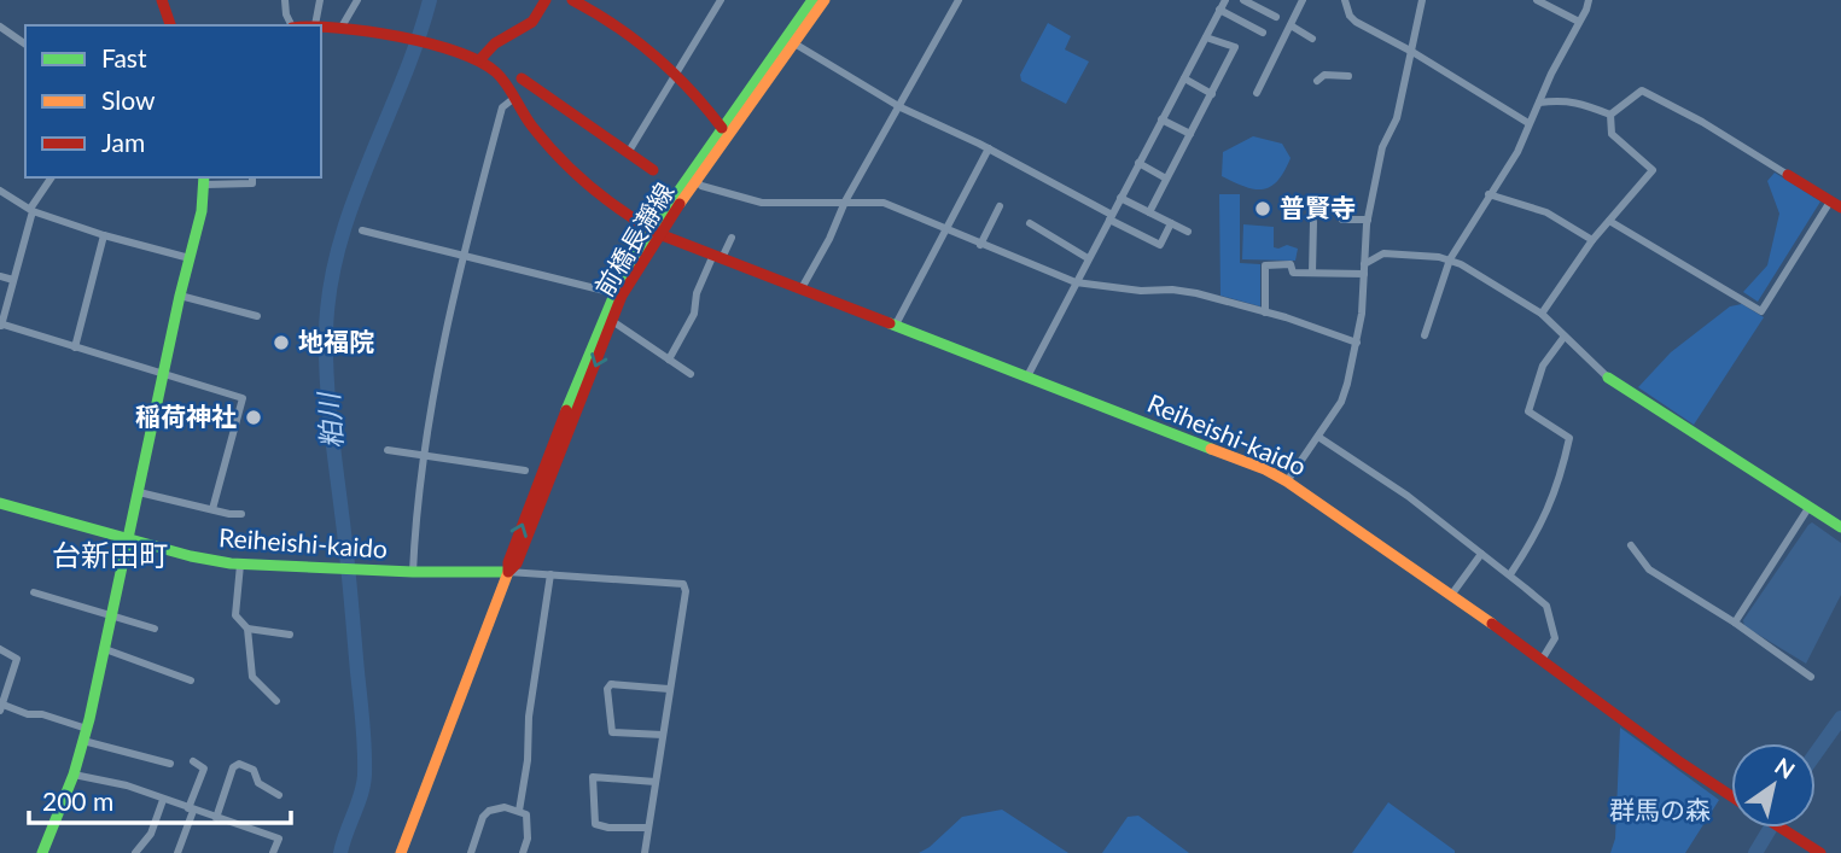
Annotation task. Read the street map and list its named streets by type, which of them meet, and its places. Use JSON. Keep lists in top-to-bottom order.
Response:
{
  "streets": {
    "main road": ["前橋長瀞線", "Reiheishi-kaido"]
  },
  "crossings": [
    ["前橋長瀞線", "Reiheishi-kaido"]
  ],
  "districts": ["台新田町"],
  "water": ["粕川"],
  "parks": ["群馬の森"],
  "places": ["普賢寺", "地福院", "稲荷神社"],
  "legend": ["Fast", "Slow", "Jam"],
  "scale_bar": "200 m",
  "north": "top right"
}
